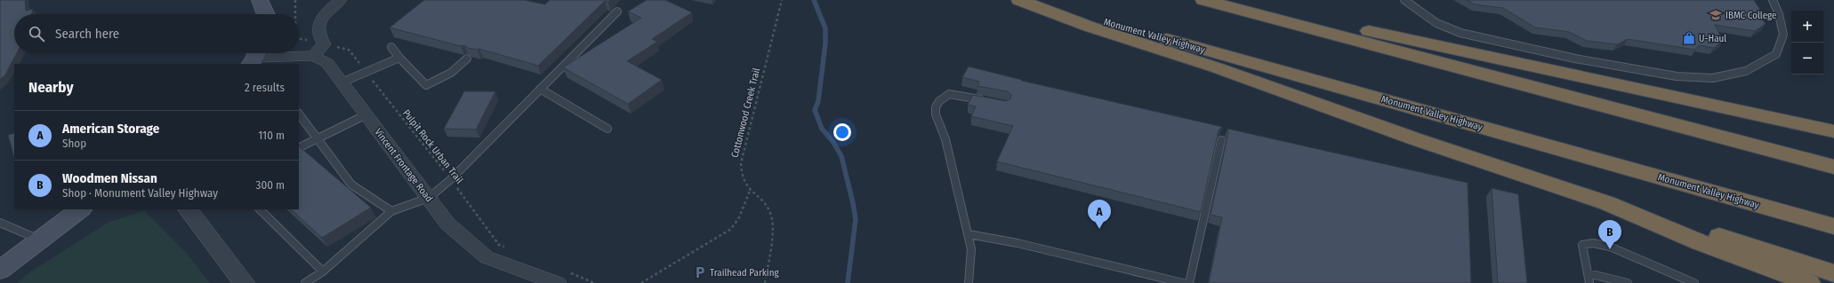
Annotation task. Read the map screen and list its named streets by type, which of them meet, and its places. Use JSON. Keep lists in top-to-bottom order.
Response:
{
  "streets": {
    "highway": ["Monument Valley Highway"],
    "street": ["Vincent Frontage Road"],
    "path": ["Cottonwood Creek Trail", "Pulpit Rock Urban Trail"]
  },
  "places": {
    "school or university": ["IBMC College"],
    "shop": ["U-Haul"],
    "parking": ["Trailhead Parking"]
  },
  "page": {
    "map_buttons": ["+", "−"],
    "search": "Search here",
    "heading": ["Nearby", "2 results"],
    "list": [
      {
        "mark": "A",
        "name": "American Storage",
        "note": "Shop",
        "value": "110 m"
      },
      {
        "mark": "B",
        "name": "Woodmen Nissan",
        "note": "Shop · Monument Valley Highway",
        "value": "300 m"
      }
    ],
    "pins": ["A", "B"]
  }
}
